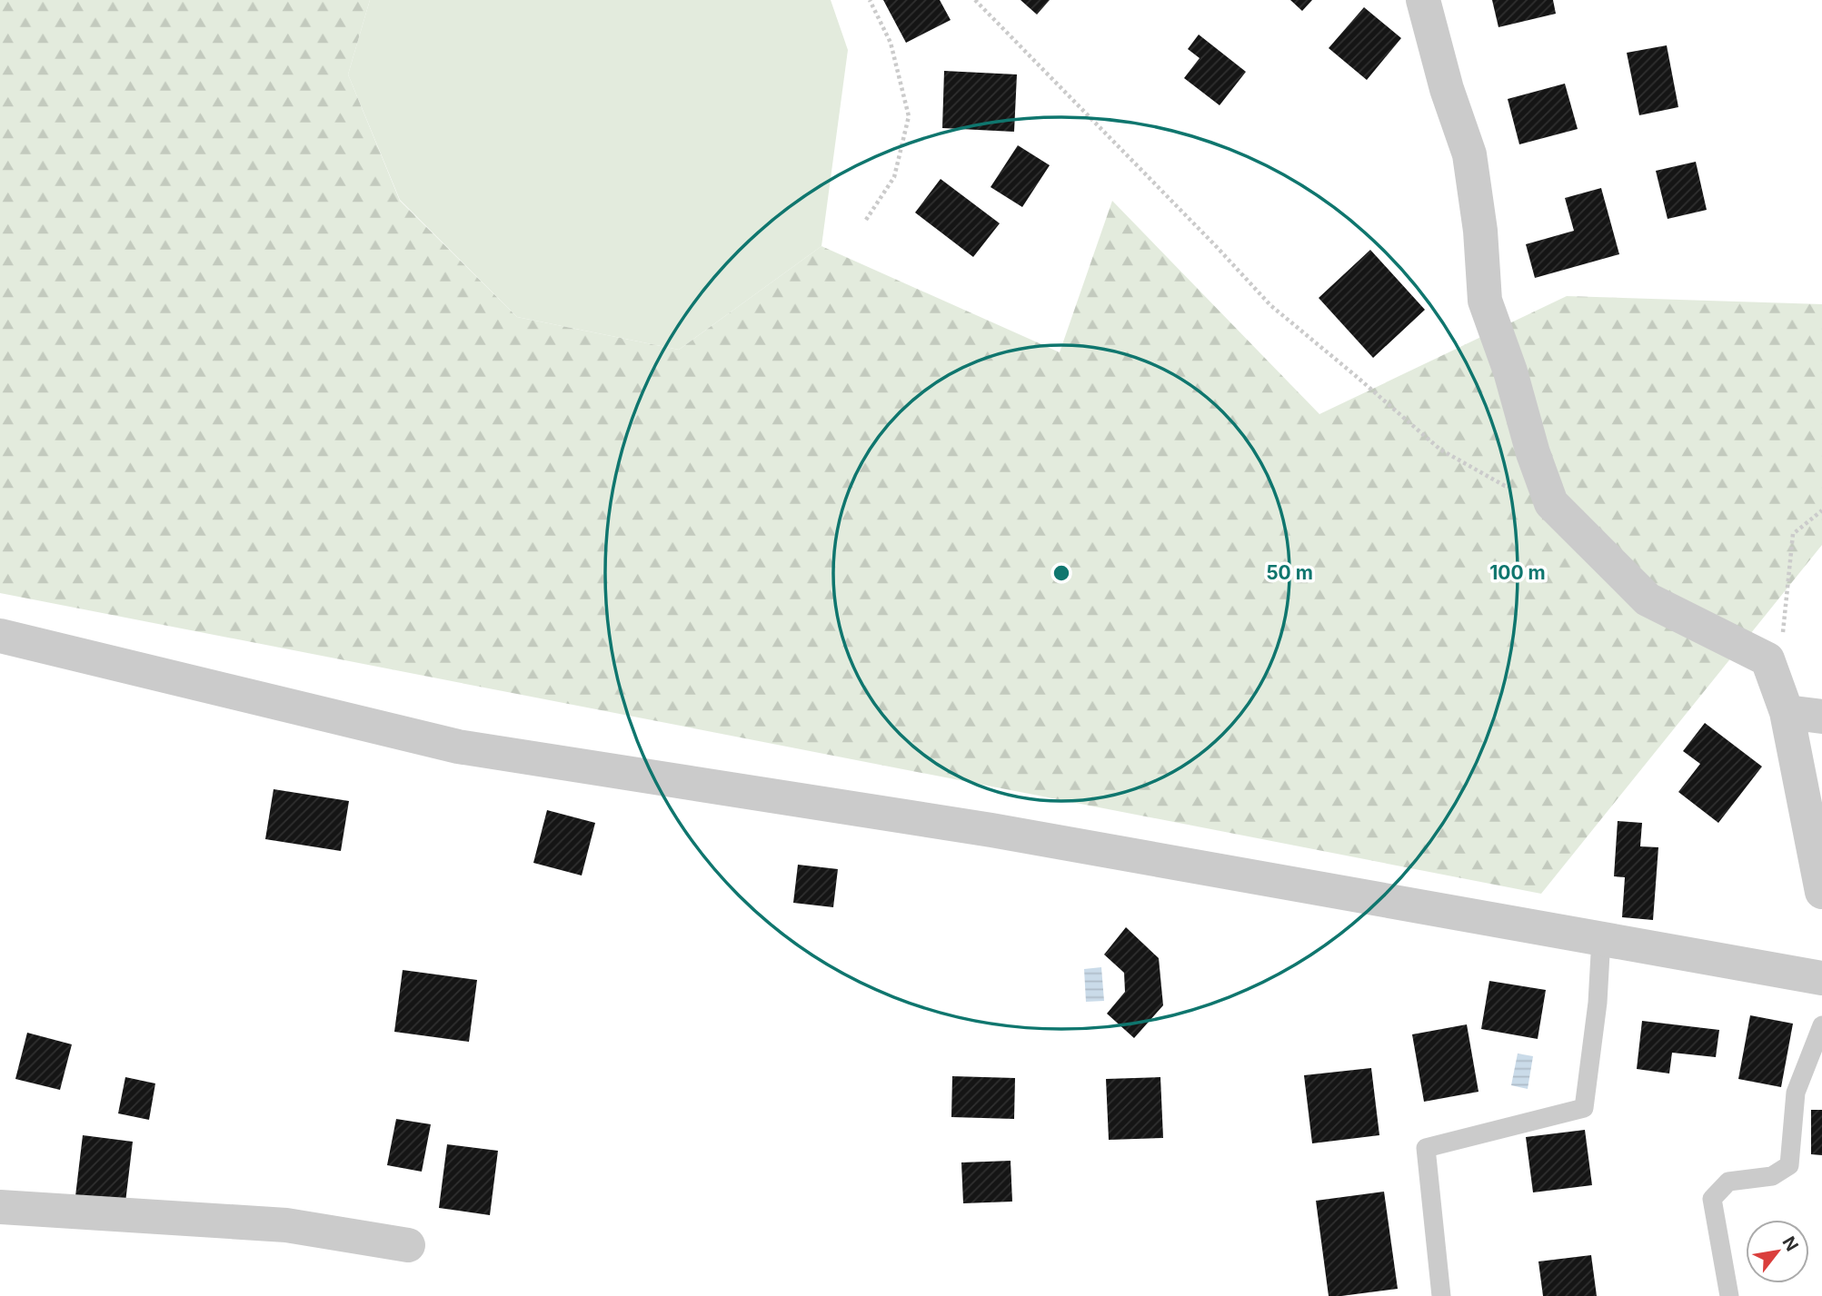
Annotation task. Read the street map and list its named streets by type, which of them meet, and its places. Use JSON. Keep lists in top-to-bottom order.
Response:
{
  "north": "top right",
  "rings": ["50 m", "100 m"]
}
